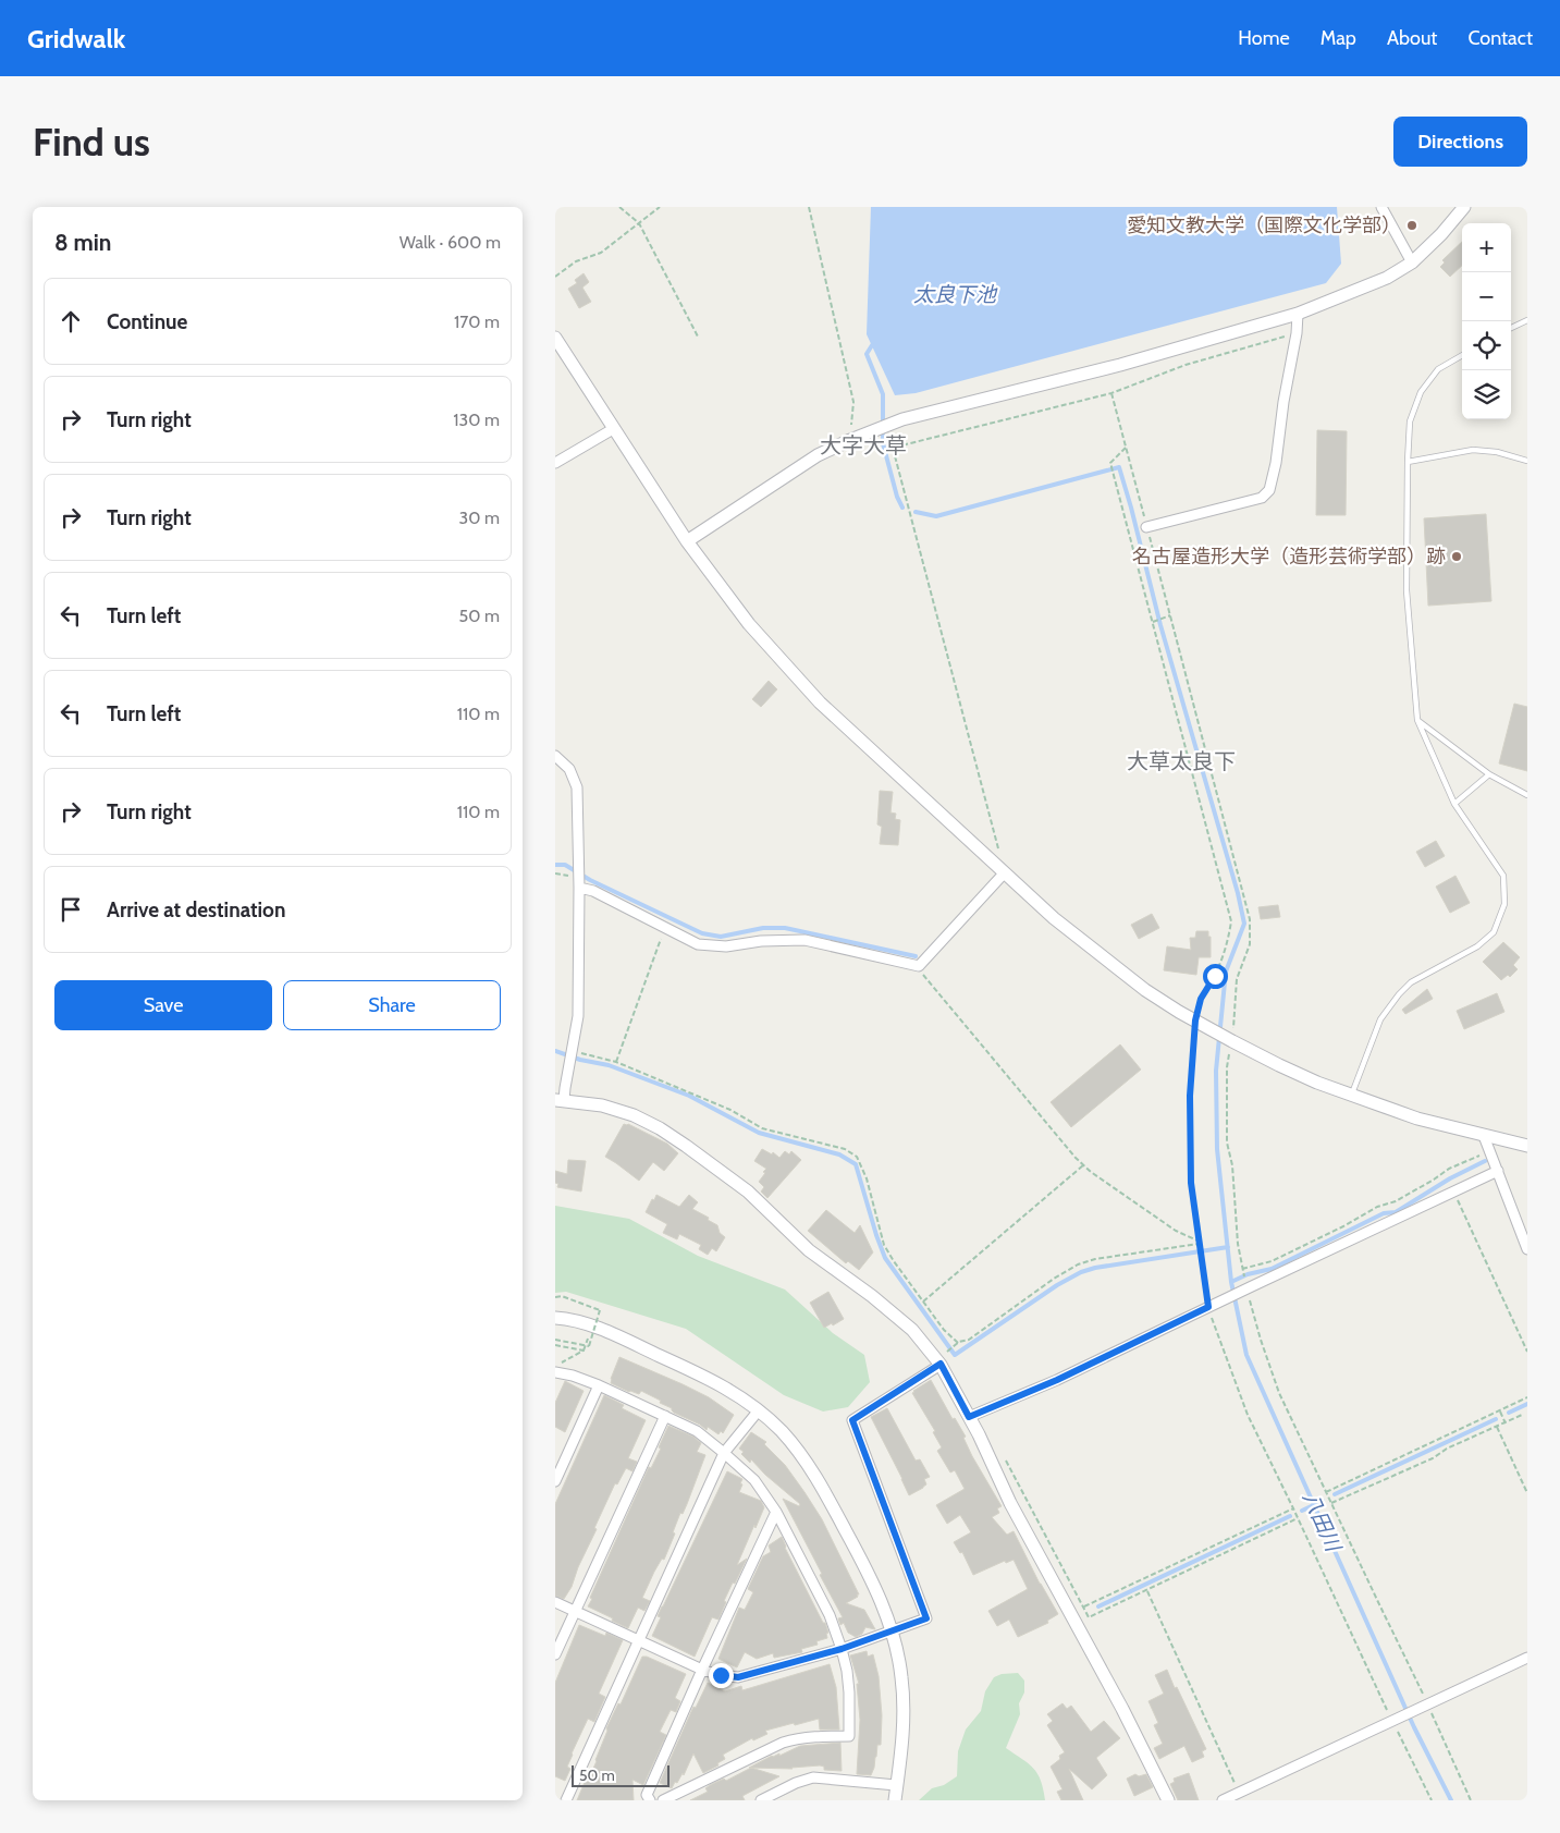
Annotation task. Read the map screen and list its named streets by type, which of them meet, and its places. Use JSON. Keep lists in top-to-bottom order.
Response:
{
  "districts": ["大字大草", "大草太良下"],
  "water": ["太良下池", "八田川"],
  "places": ["愛知文教大学（国際文化学部）", "名古屋造形大学（造形芸術学部）跡"],
  "scale_bar": "50 m",
  "page": {
    "header": "Gridwalk",
    "nav": [
      "Home",
      "Map",
      "About",
      "Contact"
    ],
    "buttons": [
      "Directions",
      ["Save", "Share"]
    ],
    "title": "Find us",
    "heading": ["8 min", "Walk · 600 m"],
    "map_buttons": ["+", "−"],
    "list": [
      ["Continue", "170 m"],
      ["Turn right", "130 m"],
      ["Turn right", "30 m"],
      ["Turn left", "50 m"],
      ["Turn left", "110 m"],
      ["Turn right", "110 m"],
      "Arrive at destination"
    ],
    "scale": "50 m"
  }
}
